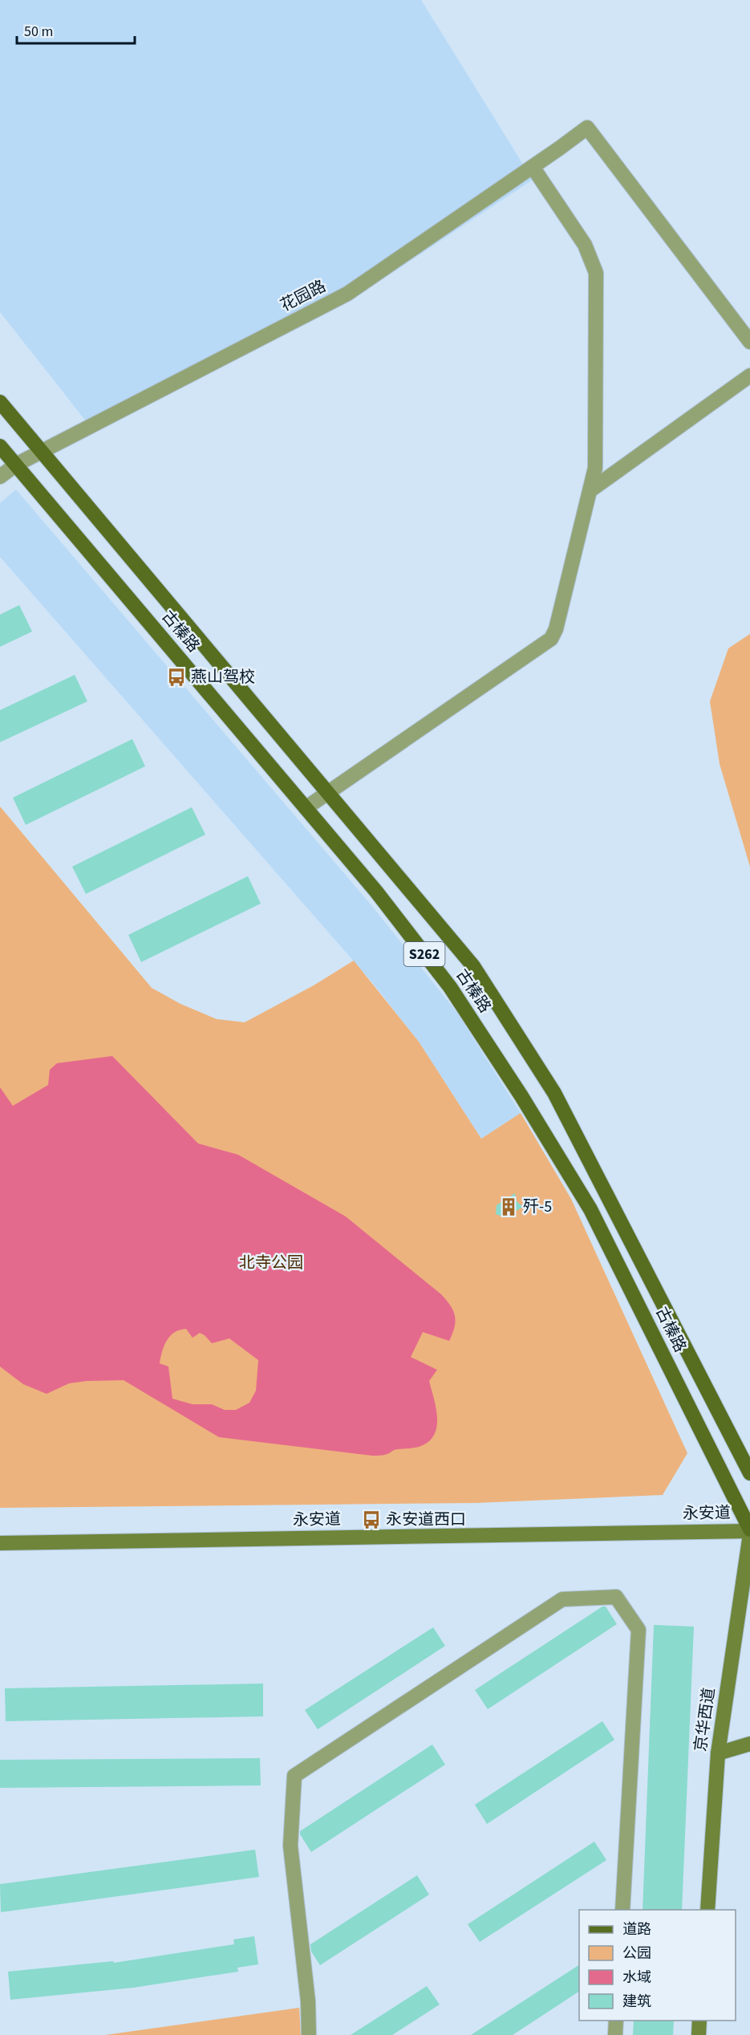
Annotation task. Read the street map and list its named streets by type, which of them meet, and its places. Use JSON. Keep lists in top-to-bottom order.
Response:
{
  "streets": {
    "main road": [
      "古榛路",
      "S262",
      "永安道",
      "京华西道"
    ],
    "street": ["花园路"]
  },
  "crossings": [
    ["花园路", "古榛路"],
    ["古榛路", "永安道"],
    ["古榛路", "京华西道"],
    ["永安道", "京华西道"]
  ],
  "parks": ["北寺公园"],
  "places": {
    "bus stop": ["燕山驾校", "永安道西口"],
    "building": ["歼-5"]
  },
  "legend": [
    "道路",
    "公园",
    "水域",
    "建筑"
  ],
  "scale_bar": "50 m"
}
